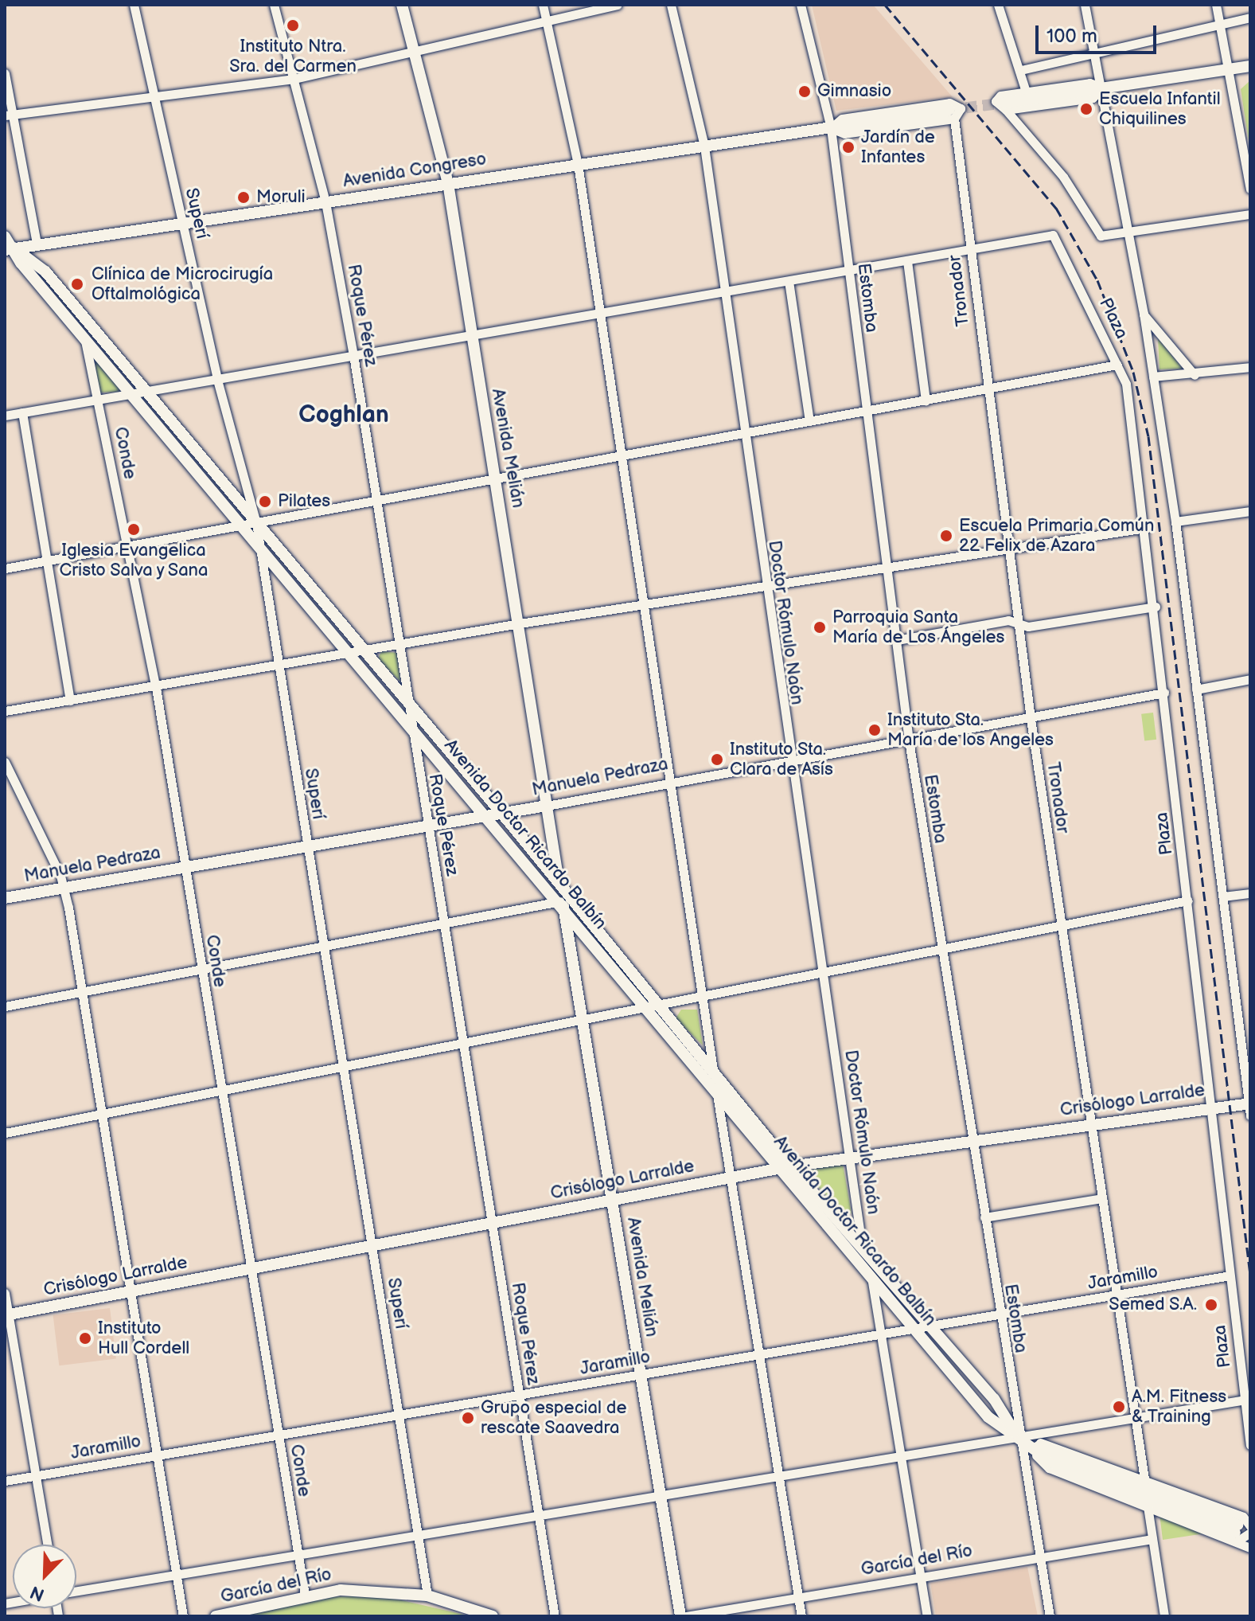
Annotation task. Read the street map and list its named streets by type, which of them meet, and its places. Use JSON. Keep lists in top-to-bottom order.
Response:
{
  "streets": {
    "main road": [
      "Avenida Congreso",
      "Avenida Melián",
      "Manuela Pedraza",
      "Avenida Doctor Ricardo Balbín",
      "Crisólogo Larralde",
      "García del Río"
    ],
    "street": [
      "Superí",
      "Tronador",
      "Estomba",
      "Roque Pérez",
      "Plaza",
      "Conde",
      "Doctor Rómulo Naón",
      "Jaramillo"
    ]
  },
  "crossings": [
    ["Avenida Congreso", "Superí"],
    ["Avenida Congreso", "Tronador"],
    ["Avenida Congreso", "Estomba"],
    ["Avenida Congreso", "Roque Pérez"],
    ["Avenida Congreso", "Avenida Melián"],
    ["Avenida Congreso", "Doctor Rómulo Naón"],
    ["Avenida Congreso", "Avenida Doctor Ricardo Balbín"],
    ["Superí", "Manuela Pedraza"],
    ["Superí", "Avenida Doctor Ricardo Balbín"],
    ["Superí", "Crisólogo Larralde"],
    ["Superí", "Jaramillo"],
    ["Superí", "García del Río"],
    ["Tronador", "Plaza"],
    ["Tronador", "Manuela Pedraza"],
    ["Tronador", "Avenida Doctor Ricardo Balbín"],
    ["Tronador", "Crisólogo Larralde"],
    ["Tronador", "Jaramillo"],
    ["Estomba", "Manuela Pedraza"],
    ["Estomba", "Avenida Doctor Ricardo Balbín"],
    ["Estomba", "Crisólogo Larralde"],
    ["Estomba", "Jaramillo"],
    ["Estomba", "García del Río"],
    ["Roque Pérez", "Manuela Pedraza"],
    ["Roque Pérez", "Avenida Doctor Ricardo Balbín"],
    ["Roque Pérez", "Crisólogo Larralde"],
    ["Roque Pérez", "Jaramillo"],
    ["Plaza", "Manuela Pedraza"],
    ["Plaza", "Crisólogo Larralde"],
    ["Plaza", "Jaramillo"],
    ["Avenida Melián", "Manuela Pedraza"],
    ["Avenida Melián", "Avenida Doctor Ricardo Balbín"],
    ["Avenida Melián", "Crisólogo Larralde"],
    ["Avenida Melián", "Jaramillo"],
    ["Conde", "Manuela Pedraza"],
    ["Conde", "Avenida Doctor Ricardo Balbín"],
    ["Conde", "Crisólogo Larralde"],
    ["Conde", "Jaramillo"],
    ["Conde", "García del Río"],
    ["Doctor Rómulo Naón", "Manuela Pedraza"],
    ["Doctor Rómulo Naón", "Avenida Doctor Ricardo Balbín"],
    ["Doctor Rómulo Naón", "Crisólogo Larralde"],
    ["Manuela Pedraza", "Avenida Doctor Ricardo Balbín"],
    ["Avenida Doctor Ricardo Balbín", "Crisólogo Larralde"],
    ["Avenida Doctor Ricardo Balbín", "Jaramillo"]
  ],
  "districts": ["Coghlan"],
  "places": [
    "Instituto Ntra. Sra. del Carmen",
    "Gimnasio",
    "Escuela Infantil Chiquilines",
    "Jardín de Infantes",
    "Moruli",
    "Clínica de Microcirugía Oftalmológica",
    "Pilates",
    "Iglesia Evangelica Cristo Salva y Sana",
    "Escuela Primaria Común 22 Felix de Azara",
    "Parroquia Santa María de Los Ángeles",
    "Instituto Sta. María de los Angeles",
    "Instituto Sta. Clara de Asís",
    "Semed S.A.",
    "Instituto Hull Cordell",
    "A.M. Fitness & Training",
    "Grupo especial de rescate Saavedra"
  ],
  "scale_bar": "100 m",
  "north": "bottom left"
}
